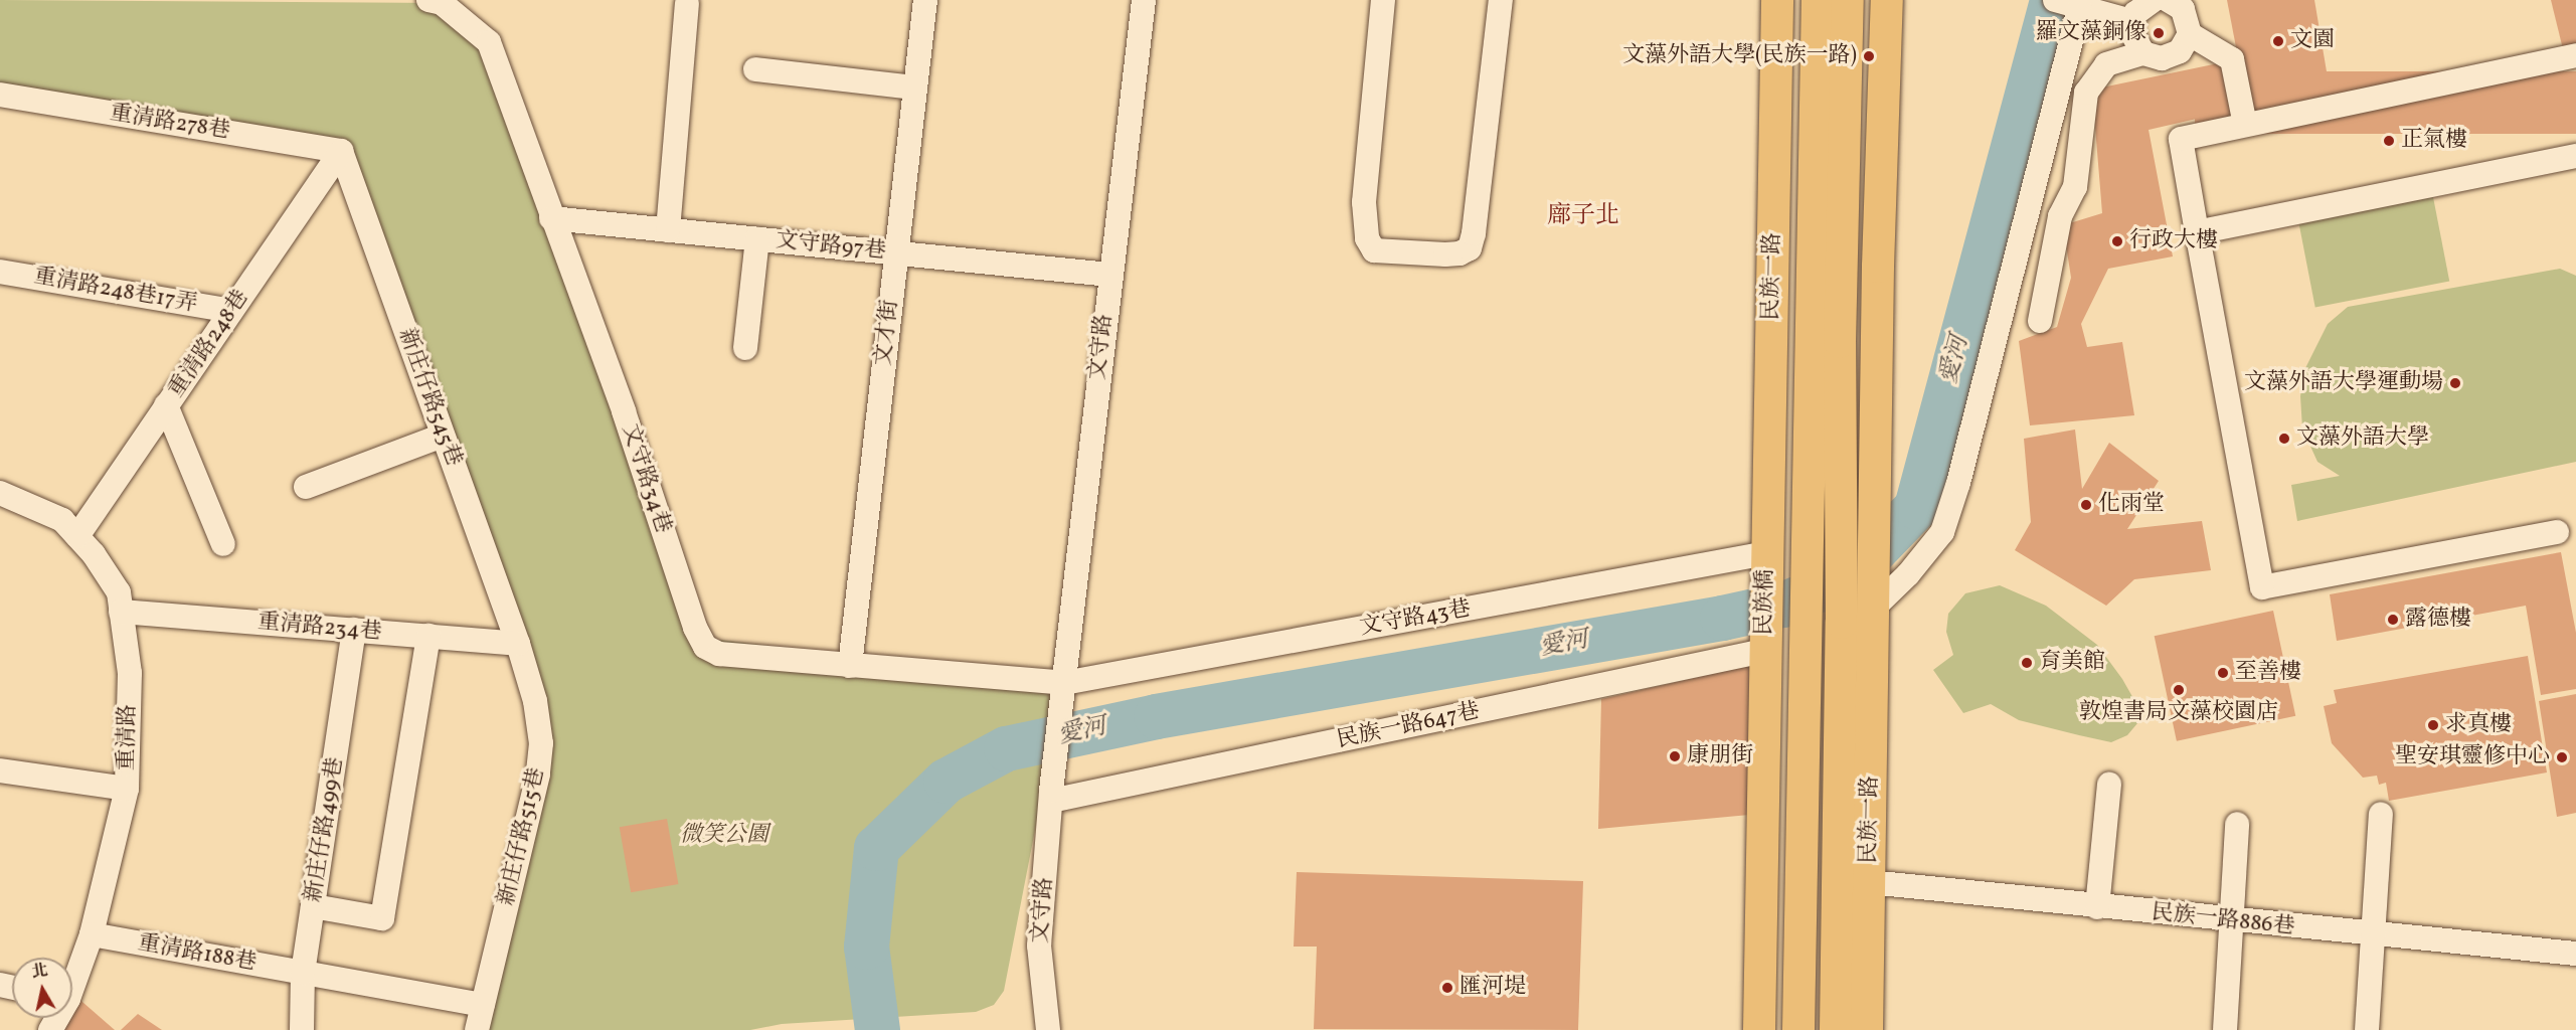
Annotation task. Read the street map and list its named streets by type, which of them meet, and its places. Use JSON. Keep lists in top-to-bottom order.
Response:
{
  "streets": {
    "main road": ["民族一路", "民族橋"],
    "street": [
      "重清路278巷",
      "文守路97巷",
      "重清路248巷17弄",
      "文才街",
      "重清路248巷",
      "文守路",
      "新庄仔路545巷",
      "文守路34巷",
      "文守路43巷",
      "重清路234巷",
      "民族一路647巷",
      "重清路",
      "新庄仔路499巷",
      "新庄仔路515巷",
      "民族一路886巷",
      "重清路188巷"
    ]
  },
  "crossings": [
    ["重清路278巷", "重清路248巷"],
    ["重清路278巷", "新庄仔路545巷"],
    ["文守路97巷", "文才街"],
    ["文守路97巷", "文守路"],
    ["文守路97巷", "文守路34巷"],
    ["民族一路", "民族橋"],
    ["民族一路", "文守路43巷"],
    ["民族一路", "民族一路886巷"],
    ["重清路248巷17弄", "重清路248巷"],
    ["文才街", "文守路34巷"],
    ["重清路248巷", "新庄仔路545巷"],
    ["重清路248巷", "重清路"],
    ["文守路", "文守路34巷"],
    ["文守路", "文守路43巷"],
    ["文守路", "民族一路647巷"],
    ["新庄仔路545巷", "重清路234巷"],
    ["新庄仔路545巷", "新庄仔路515巷"],
    ["文守路34巷", "文守路43巷"],
    ["民族橋", "文守路43巷"],
    ["民族橋", "民族一路647巷"],
    ["重清路234巷", "重清路"],
    ["重清路234巷", "新庄仔路499巷"],
    ["重清路234巷", "新庄仔路515巷"],
    ["重清路", "重清路188巷"],
    ["新庄仔路499巷", "重清路188巷"],
    ["新庄仔路515巷", "重清路188巷"]
  ],
  "districts": ["廍子北"],
  "water": ["愛河"],
  "parks": ["微笑公園"],
  "places": [
    "羅文藻銅像",
    "文園",
    "文藻外語大學(民族一路)",
    "正氣樓",
    "行政大樓",
    "文藻外語大學運動場",
    "文藻外語大學",
    "化雨堂",
    "露德樓",
    "育美館",
    "至善樓",
    "敦煌書局文藻校園店",
    "求真樓",
    "康朋街",
    "聖安琪靈修中心",
    "匯河堤"
  ],
  "north": "top"
}
